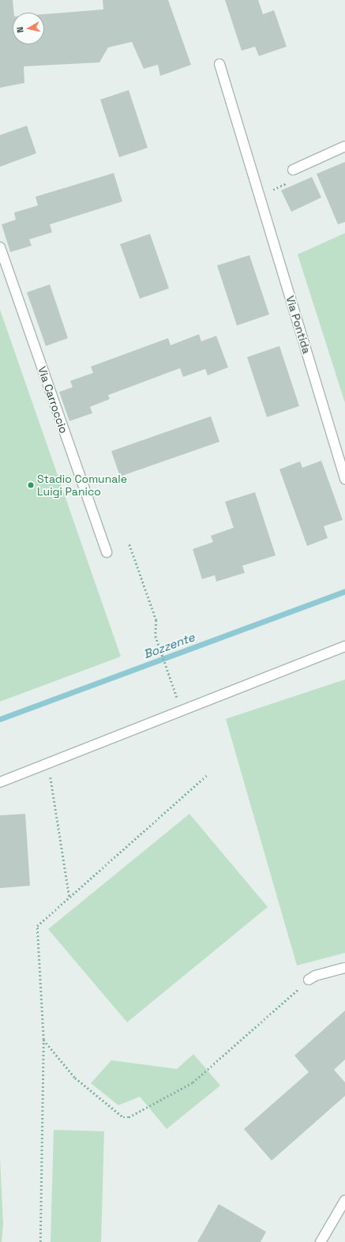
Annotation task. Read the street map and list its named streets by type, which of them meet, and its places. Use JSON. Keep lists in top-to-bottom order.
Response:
{
  "streets": {
    "street": ["Via Pontida", "Via Carroccio"]
  },
  "water": ["Bozzente"],
  "places": ["Stadio Comunale Luigi Panico"],
  "north": "left"
}
